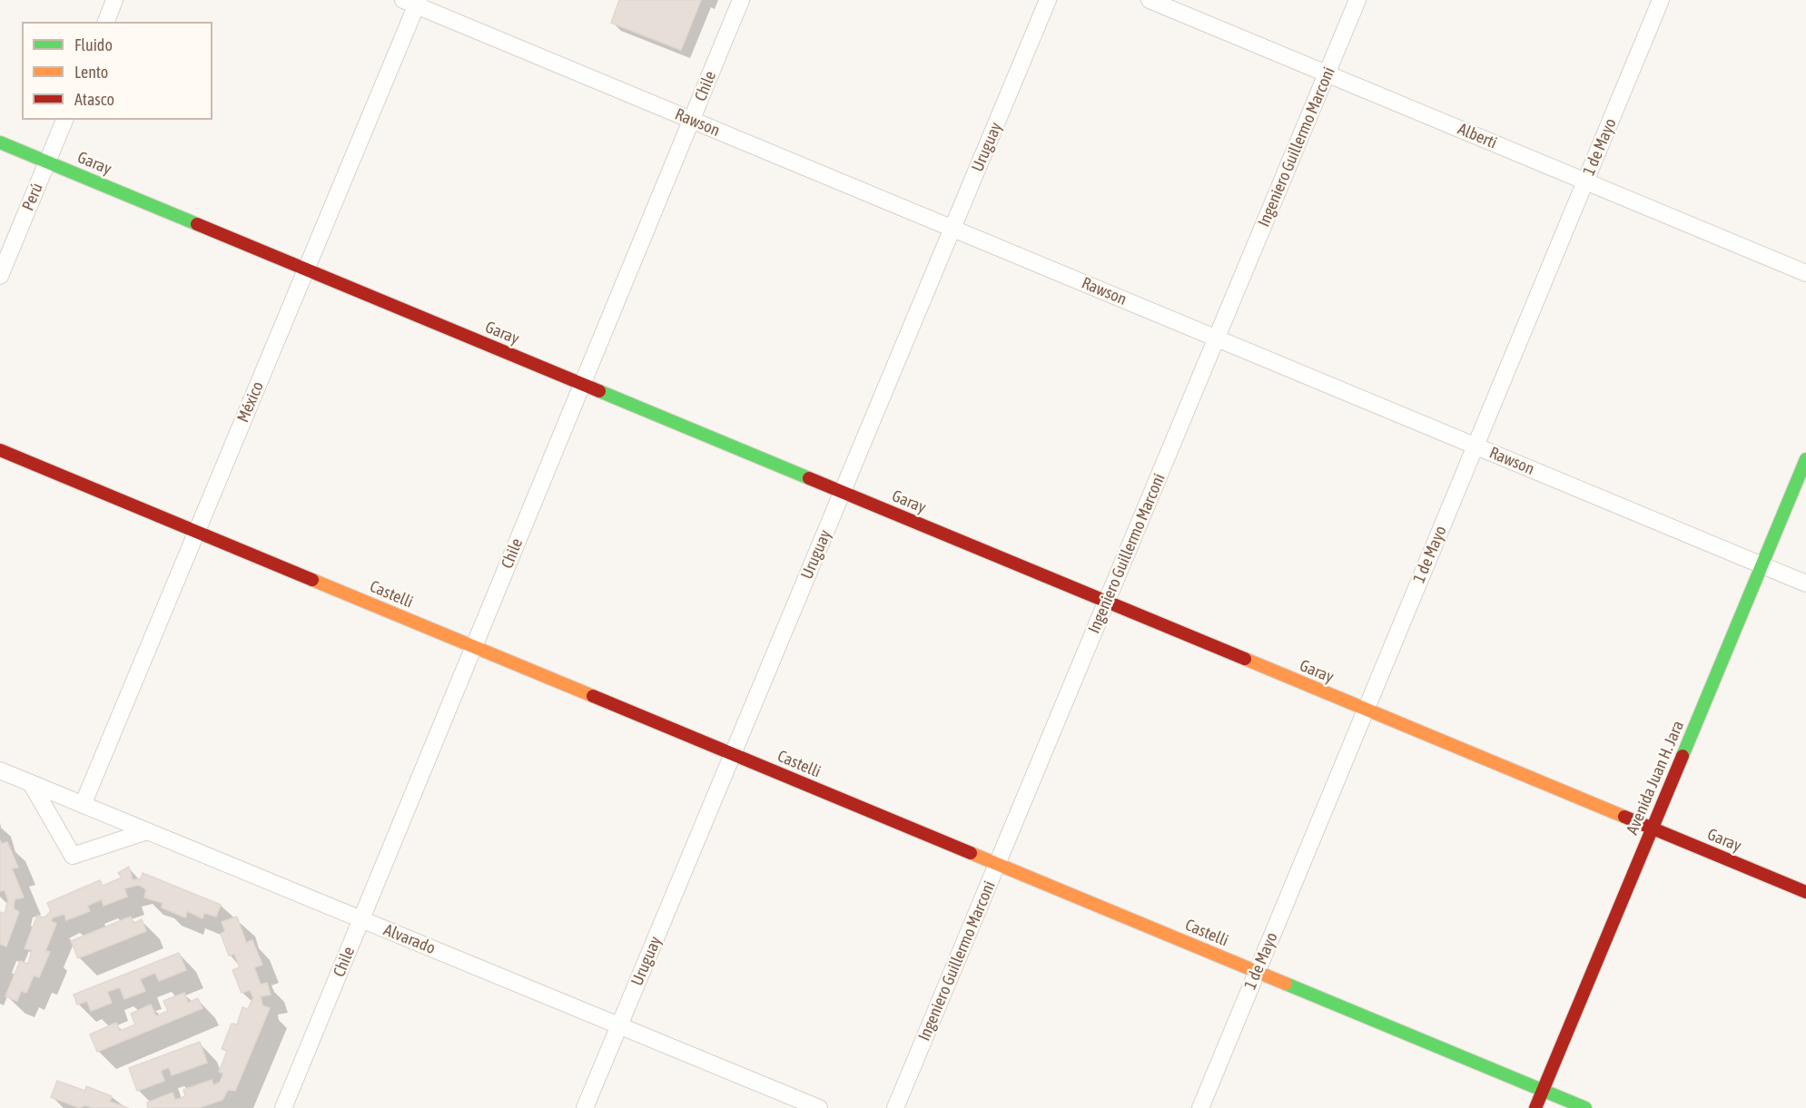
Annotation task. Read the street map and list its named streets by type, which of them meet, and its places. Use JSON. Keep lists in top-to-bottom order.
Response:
{
  "streets": {
    "street": [
      "Chile",
      "Rawson",
      "Alberti",
      "Uruguay",
      "Ingeniero Guillermo Marconi",
      "1 de Mayo",
      "Garay",
      "Perú",
      "México",
      "Castelli",
      "Avenida Juan H. Jara",
      "Alvarado"
    ]
  },
  "crossings": [
    ["Chile", "Rawson"],
    ["Chile", "Garay"],
    ["Chile", "Castelli"],
    ["Chile", "Alvarado"],
    ["Rawson", "Uruguay"],
    ["Rawson", "Ingeniero Guillermo Marconi"],
    ["Rawson", "1 de Mayo"],
    ["Rawson", "México"],
    ["Rawson", "Avenida Juan H. Jara"],
    ["Alberti", "Ingeniero Guillermo Marconi"],
    ["Alberti", "1 de Mayo"],
    ["Uruguay", "Garay"],
    ["Uruguay", "Castelli"],
    ["Uruguay", "Alvarado"],
    ["Ingeniero Guillermo Marconi", "Garay"],
    ["Ingeniero Guillermo Marconi", "Castelli"],
    ["1 de Mayo", "Garay"],
    ["1 de Mayo", "Castelli"],
    ["Garay", "Perú"],
    ["Garay", "México"],
    ["Garay", "Avenida Juan H. Jara"],
    ["México", "Castelli"],
    ["México", "Alvarado"],
    ["Castelli", "Avenida Juan H. Jara"]
  ],
  "legend": ["Fluido", "Lento", "Atasco"]
}
